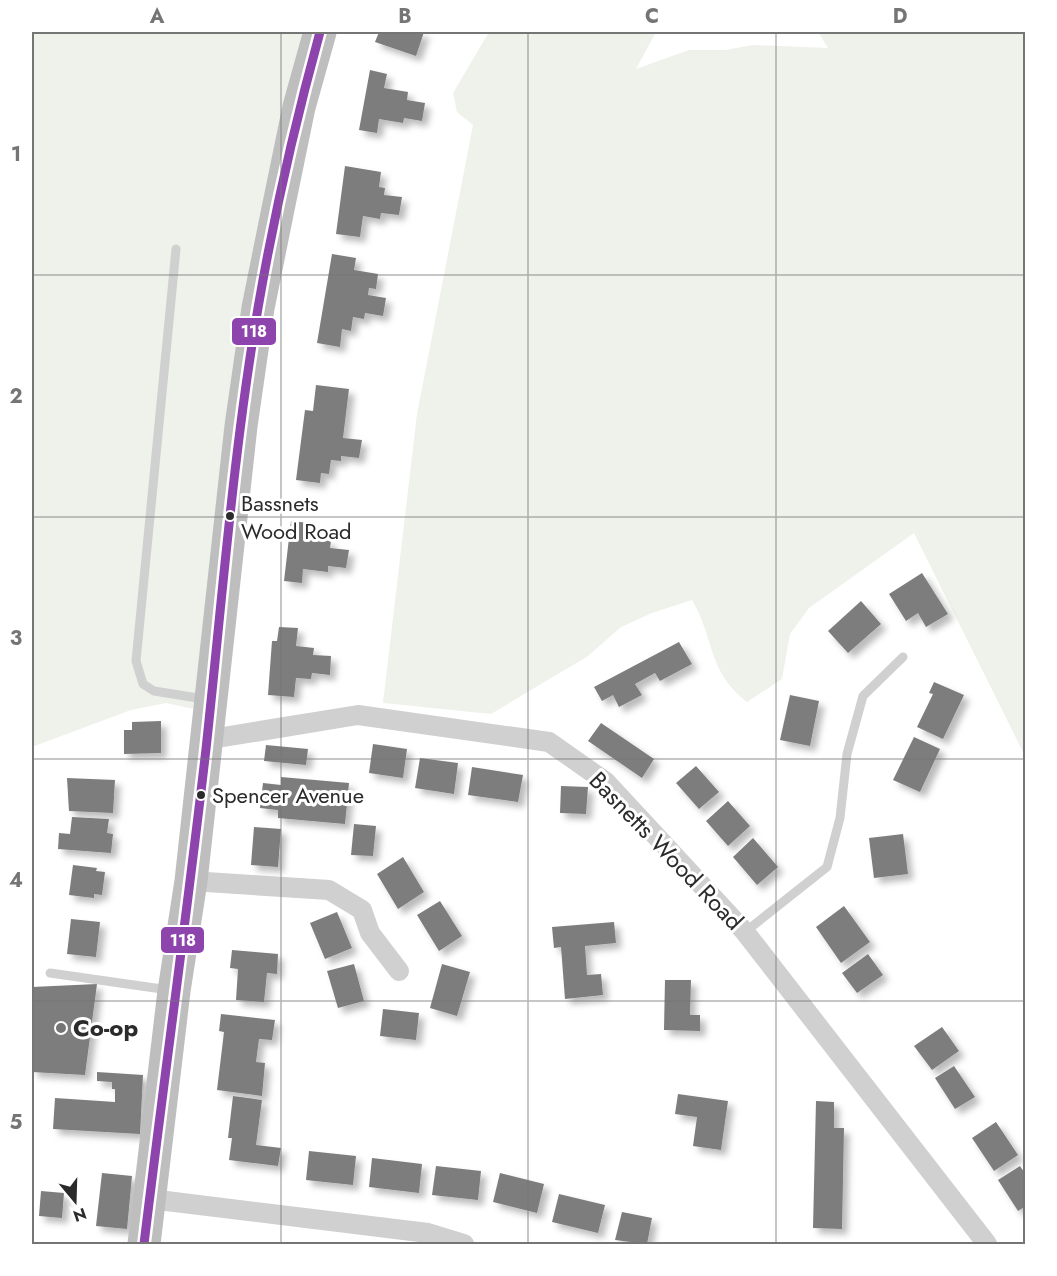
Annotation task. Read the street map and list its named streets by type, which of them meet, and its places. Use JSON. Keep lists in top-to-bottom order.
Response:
{
  "streets": {
    "street": ["Basnetts Wood Road"]
  },
  "places": ["Bassnets Wood Road", "Spencer Avenue", "Co-op"],
  "lines": ["transit line 118"],
  "north": "bottom",
  "grid": {
    "columns": [
      "A",
      "B",
      "C",
      "D"
    ],
    "rows": [
      "1",
      "2",
      "3",
      "4",
      "5"
    ]
  }
}
